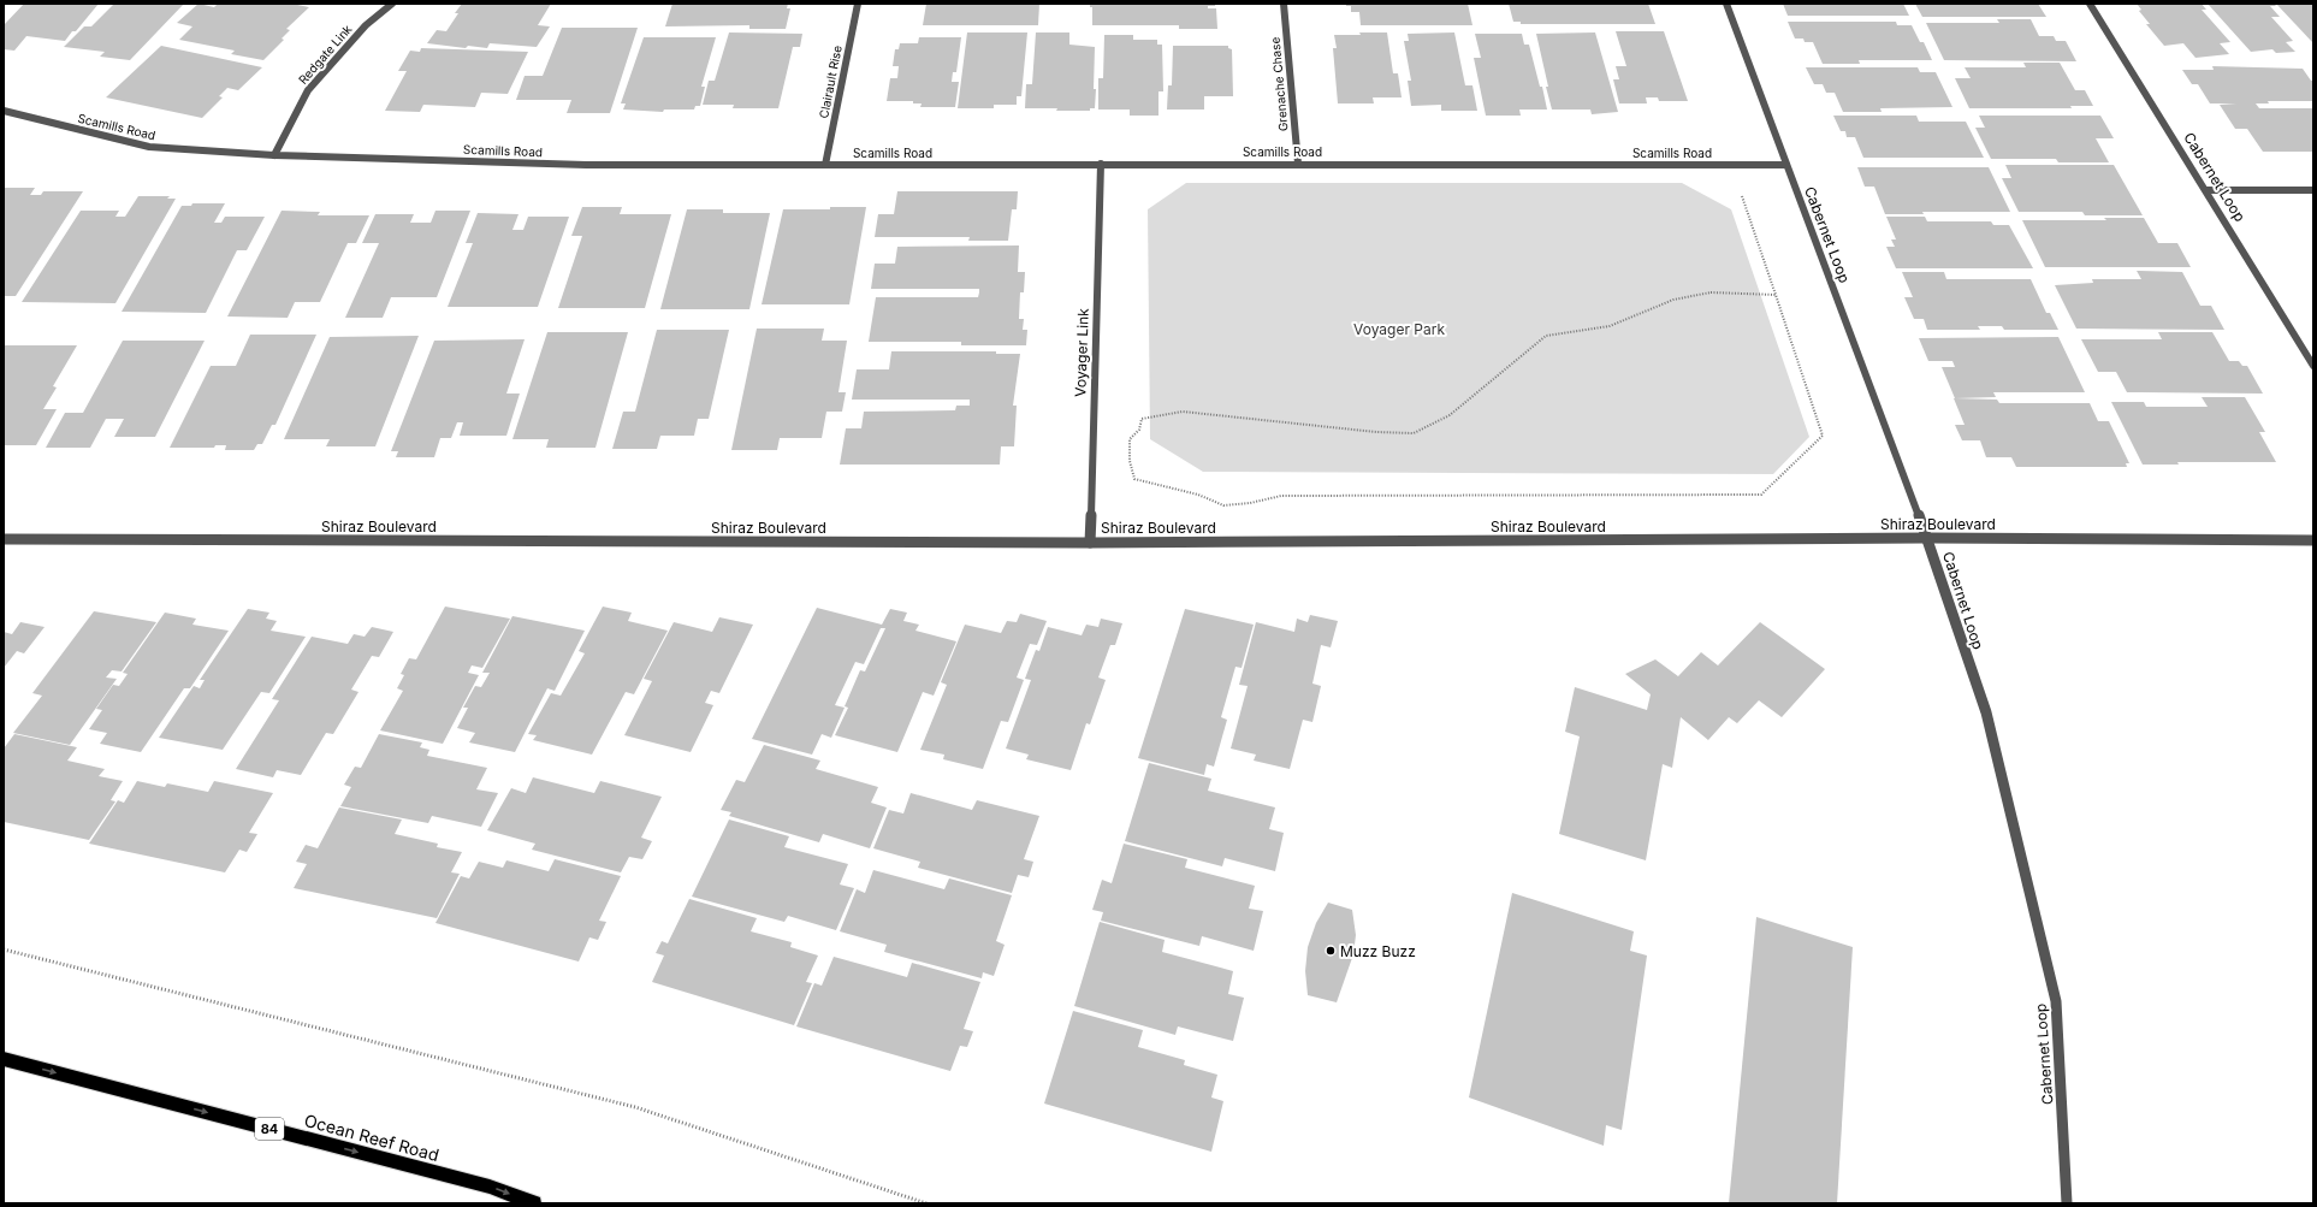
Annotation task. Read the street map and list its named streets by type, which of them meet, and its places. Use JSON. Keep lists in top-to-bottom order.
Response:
{
  "streets": {
    "main road": ["84", "Ocean Reef Road"],
    "street": [
      "Redgate Link",
      "Clairault Rise",
      "Grenache Chase",
      "Scamills Road",
      "Cabernet Loop",
      "Voyager Link",
      "Shiraz Boulevard"
    ]
  },
  "crossings": [
    ["Redgate Link", "Scamills Road"],
    ["Clairault Rise", "Scamills Road"],
    ["Grenache Chase", "Scamills Road"],
    ["Scamills Road", "Cabernet Loop"],
    ["Scamills Road", "Voyager Link"],
    ["Cabernet Loop", "Shiraz Boulevard"],
    ["Voyager Link", "Shiraz Boulevard"]
  ],
  "one_way": ["Ocean Reef Road"],
  "parks": ["Voyager Park"],
  "places": ["Muzz Buzz"]
}
